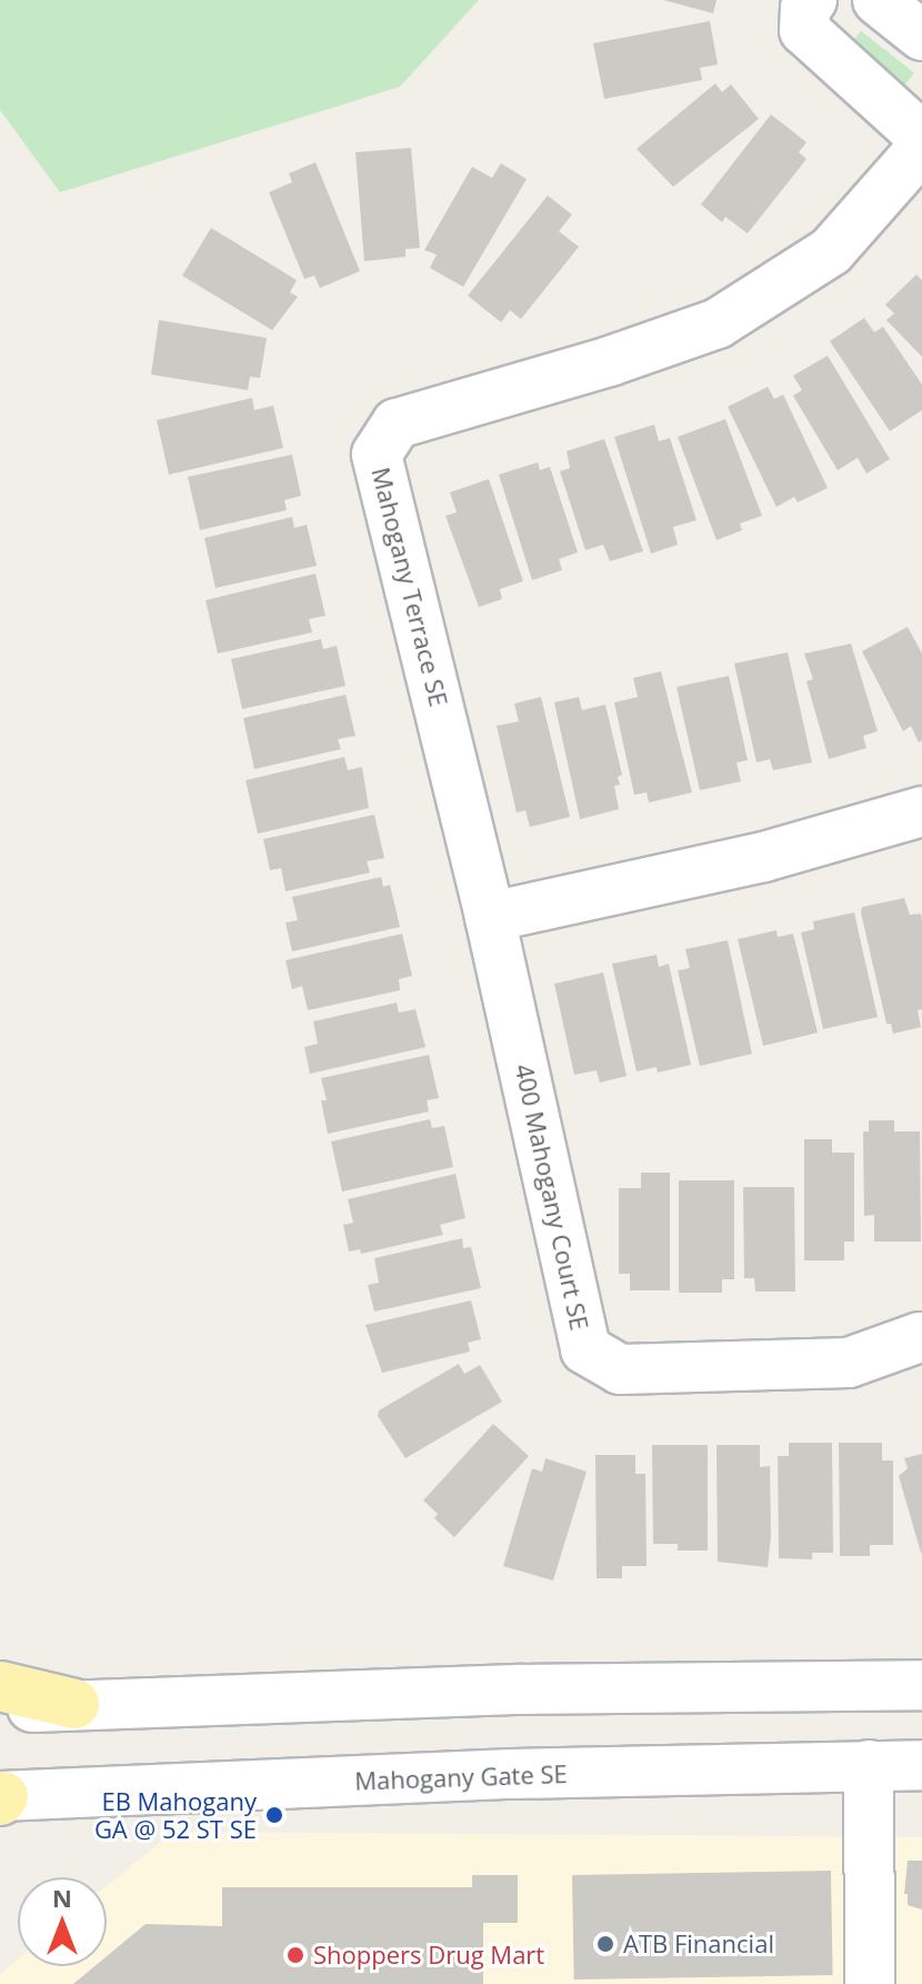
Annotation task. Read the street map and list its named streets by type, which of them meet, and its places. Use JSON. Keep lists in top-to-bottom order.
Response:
{
  "streets": {
    "street": ["Mahogany Terrace SE", "400 Mahogany Court SE", "Mahogany Gate SE"]
  },
  "crossings": [
    ["Mahogany Terrace SE", "400 Mahogany Court SE"]
  ],
  "places": ["EB Mahogany GA @ 52 ST SE", "ATB Financial", "Shoppers Drug Mart"],
  "north": "top"
}
